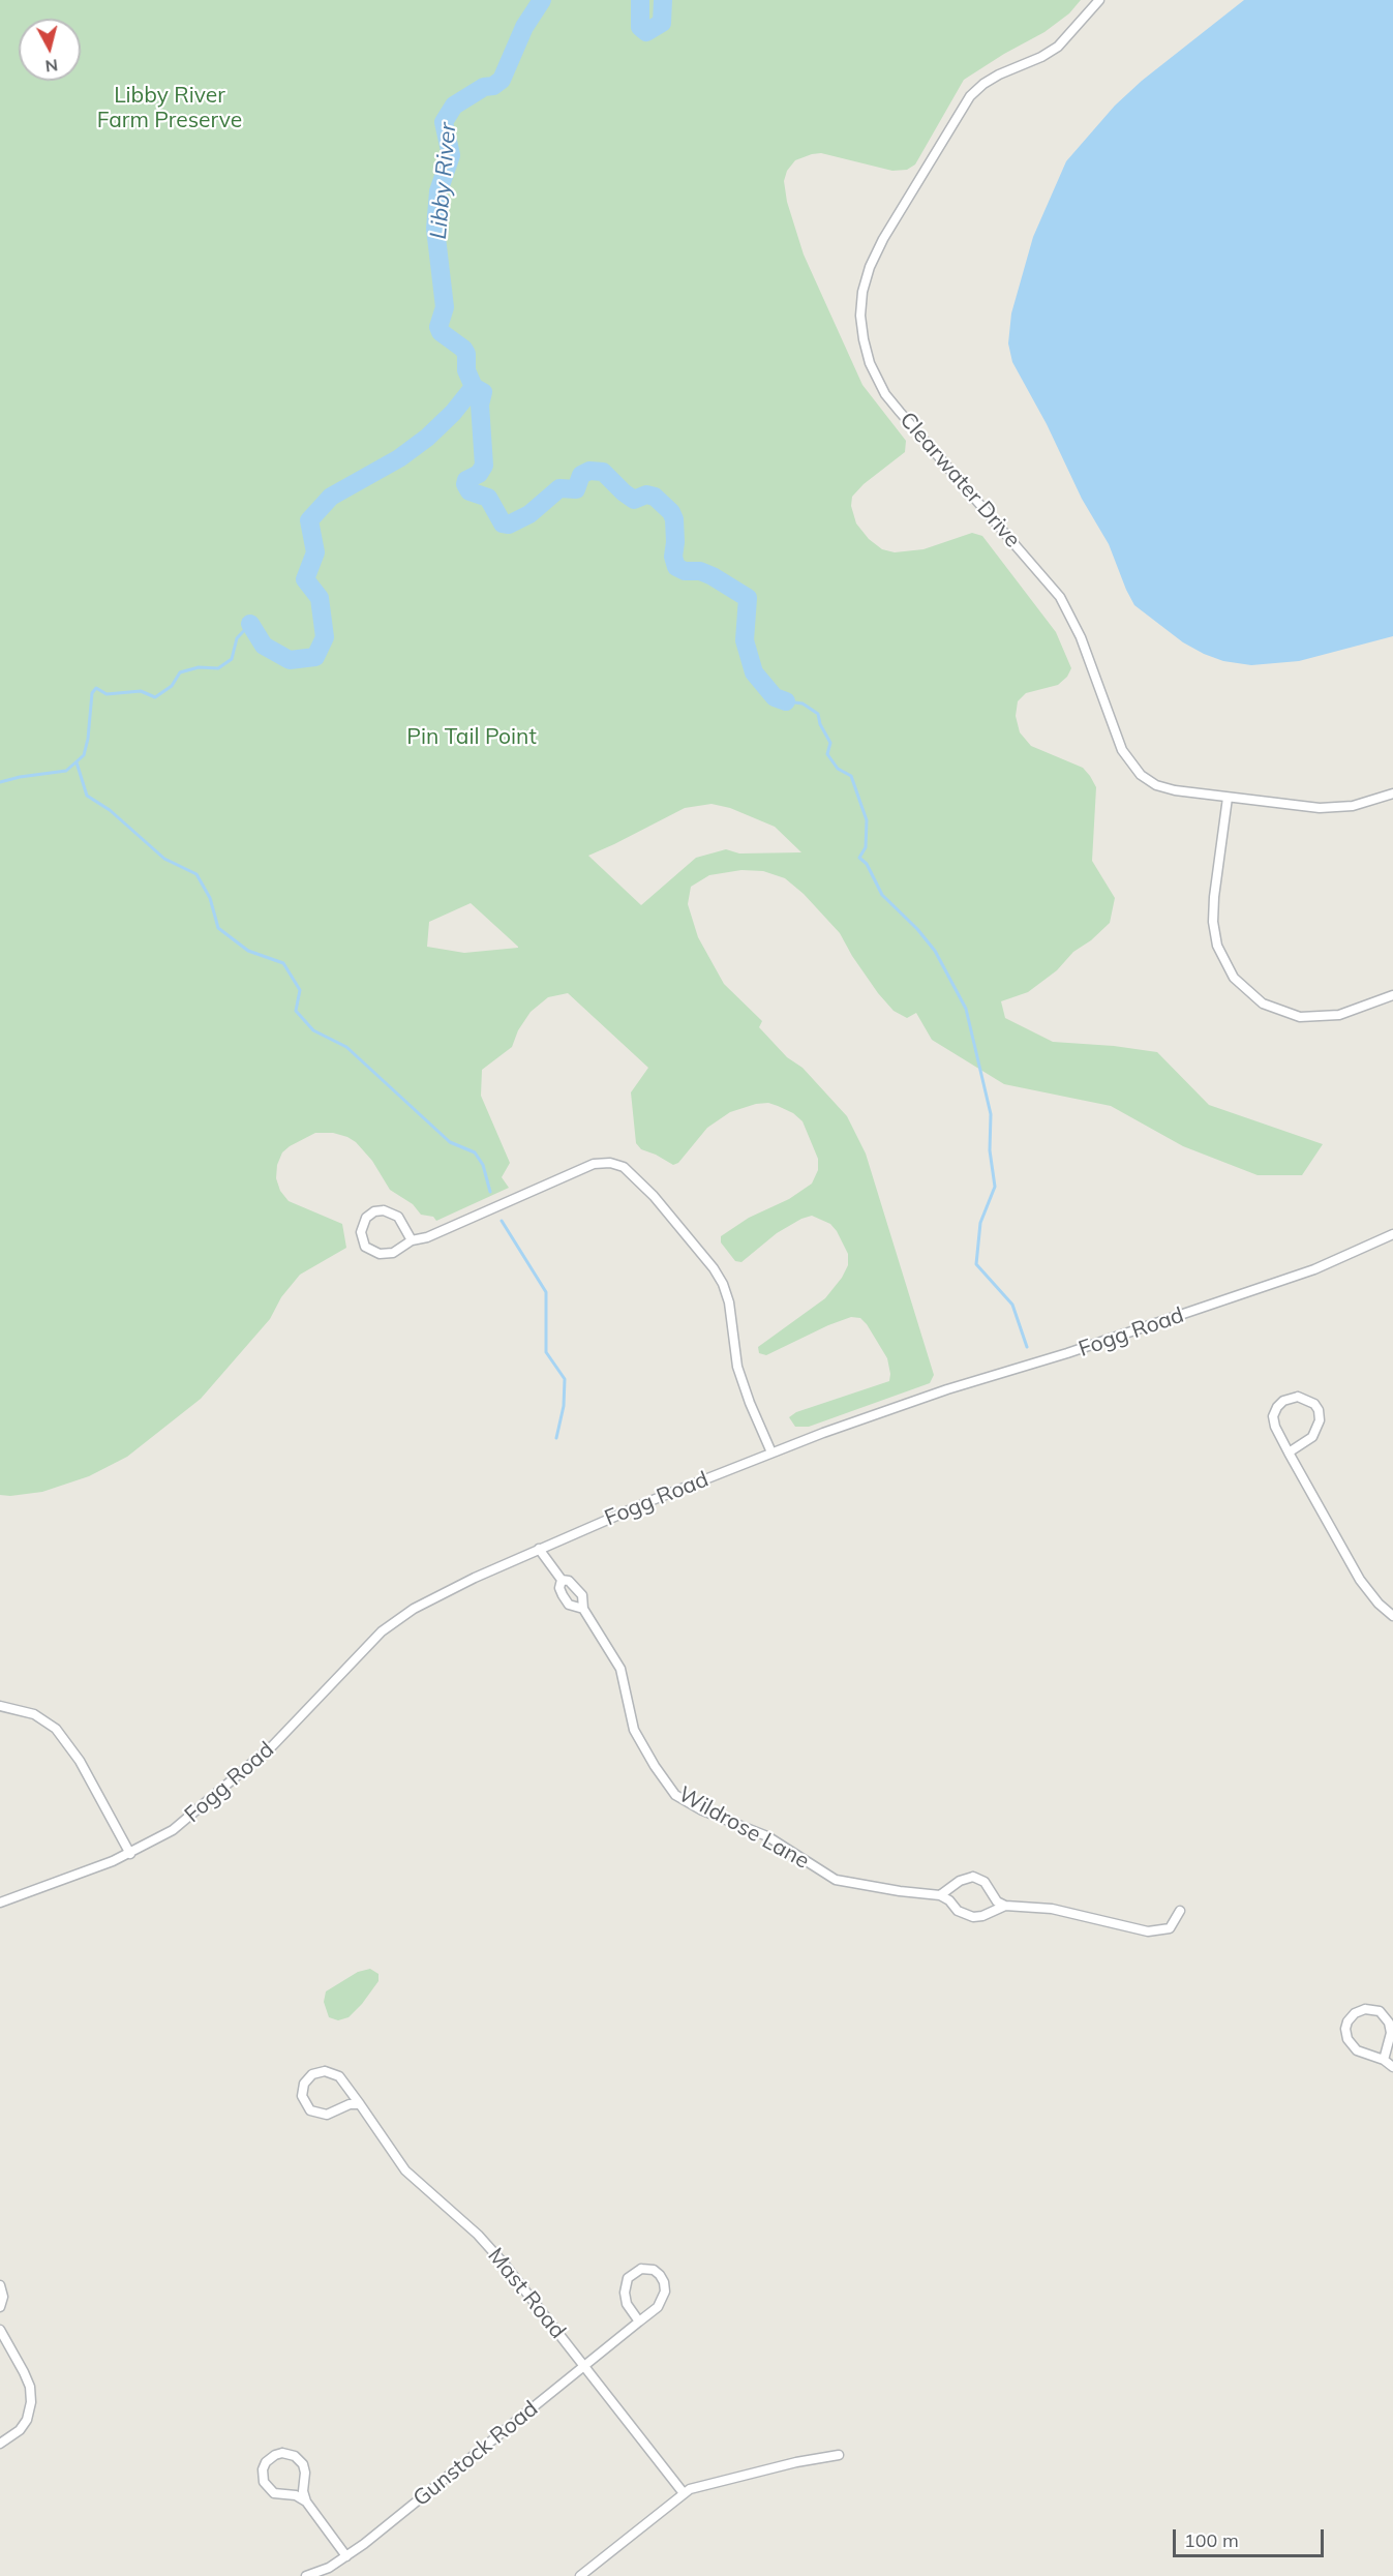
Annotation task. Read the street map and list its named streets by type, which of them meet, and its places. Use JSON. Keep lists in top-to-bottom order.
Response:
{
  "streets": {
    "street": [
      "Clearwater Drive",
      "Fogg Road",
      "Wildrose Lane",
      "Mast Road",
      "Gunstock Road"
    ]
  },
  "crossings": [
    ["Fogg Road", "Wildrose Lane"],
    ["Mast Road", "Gunstock Road"]
  ],
  "water": ["Libby River"],
  "parks": ["Libby River Farm Preserve", "Pin Tail Point"],
  "scale_bar": "100 m",
  "north": "bottom"
}
